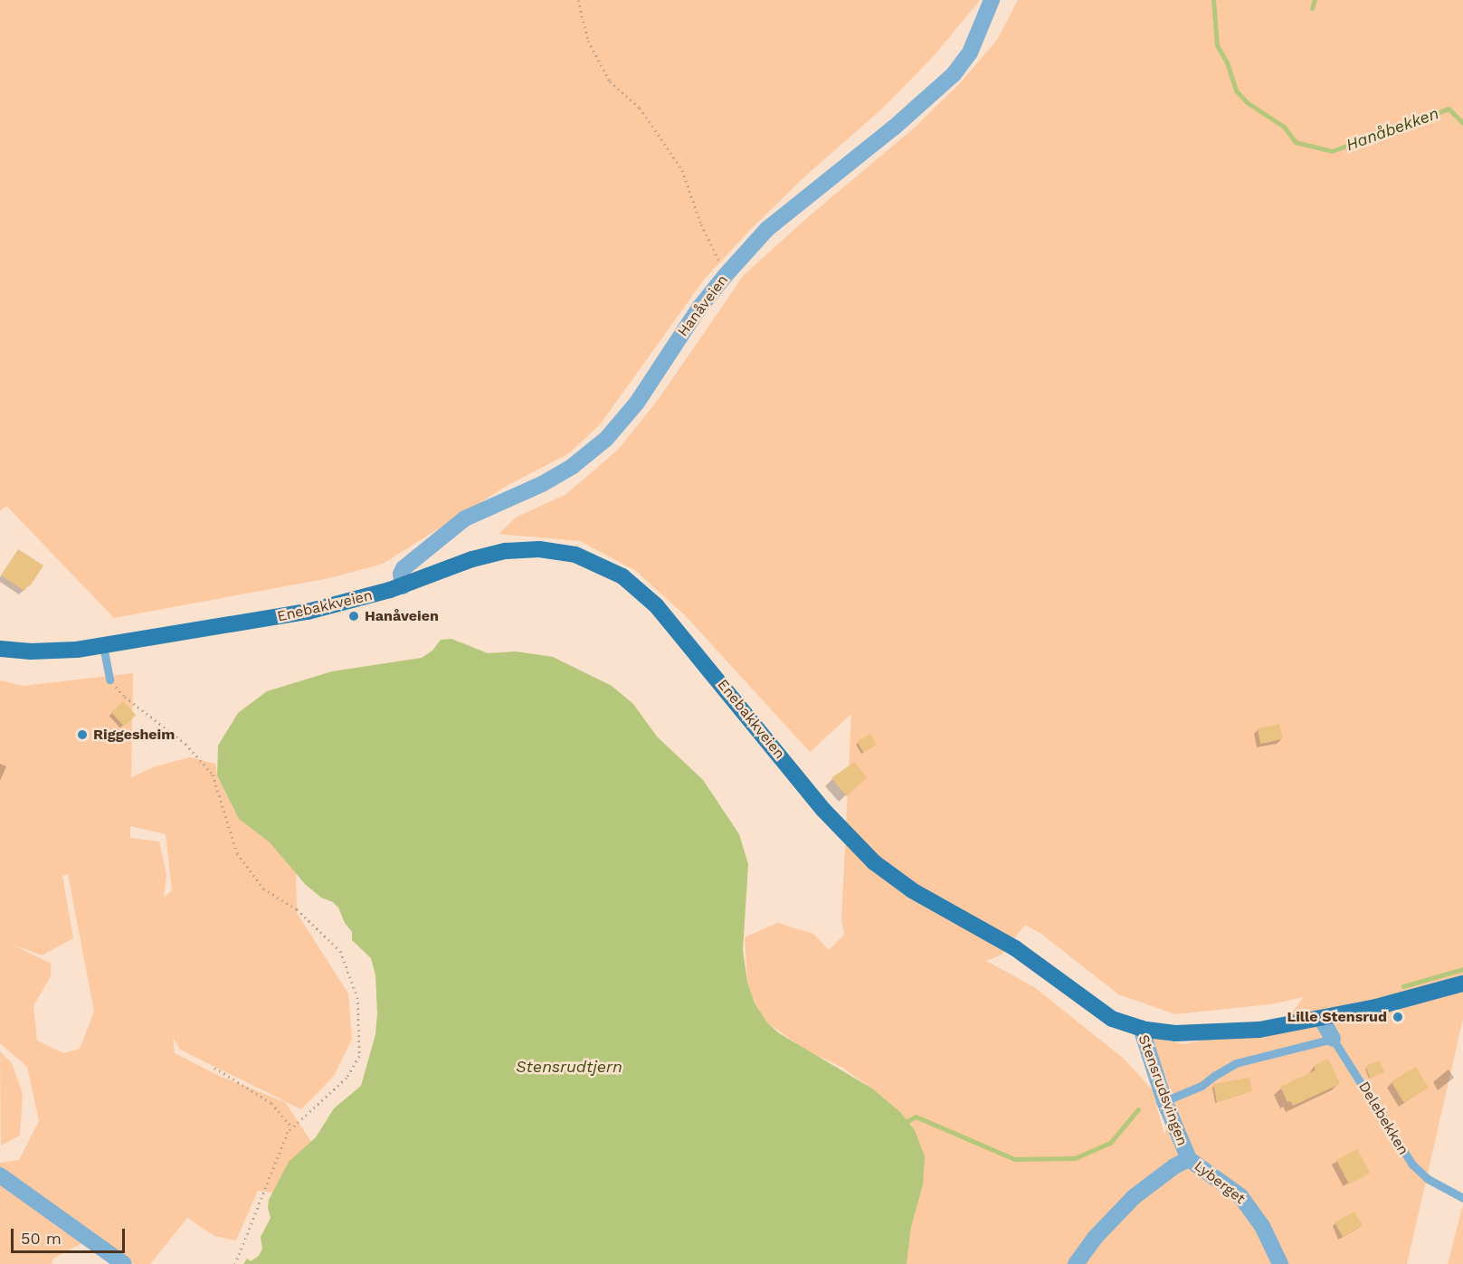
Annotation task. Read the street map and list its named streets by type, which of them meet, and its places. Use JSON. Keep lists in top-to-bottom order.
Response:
{
  "streets": {
    "main road": ["Enebakkveien"],
    "street": [
      "Hanåveien",
      "Stensrudsvingen",
      "Delebekken",
      "Lyberget"
    ]
  },
  "crossings": [
    ["Hanåveien", "Enebakkveien"],
    ["Enebakkveien", "Stensrudsvingen"],
    ["Enebakkveien", "Delebekken"],
    ["Stensrudsvingen", "Lyberget"]
  ],
  "water": ["Hanåbekken", "Stensrudtjern"],
  "places": ["Hanåveien", "Riggesheim", "Lille Stensrud"],
  "scale_bar": "50 m"
}
